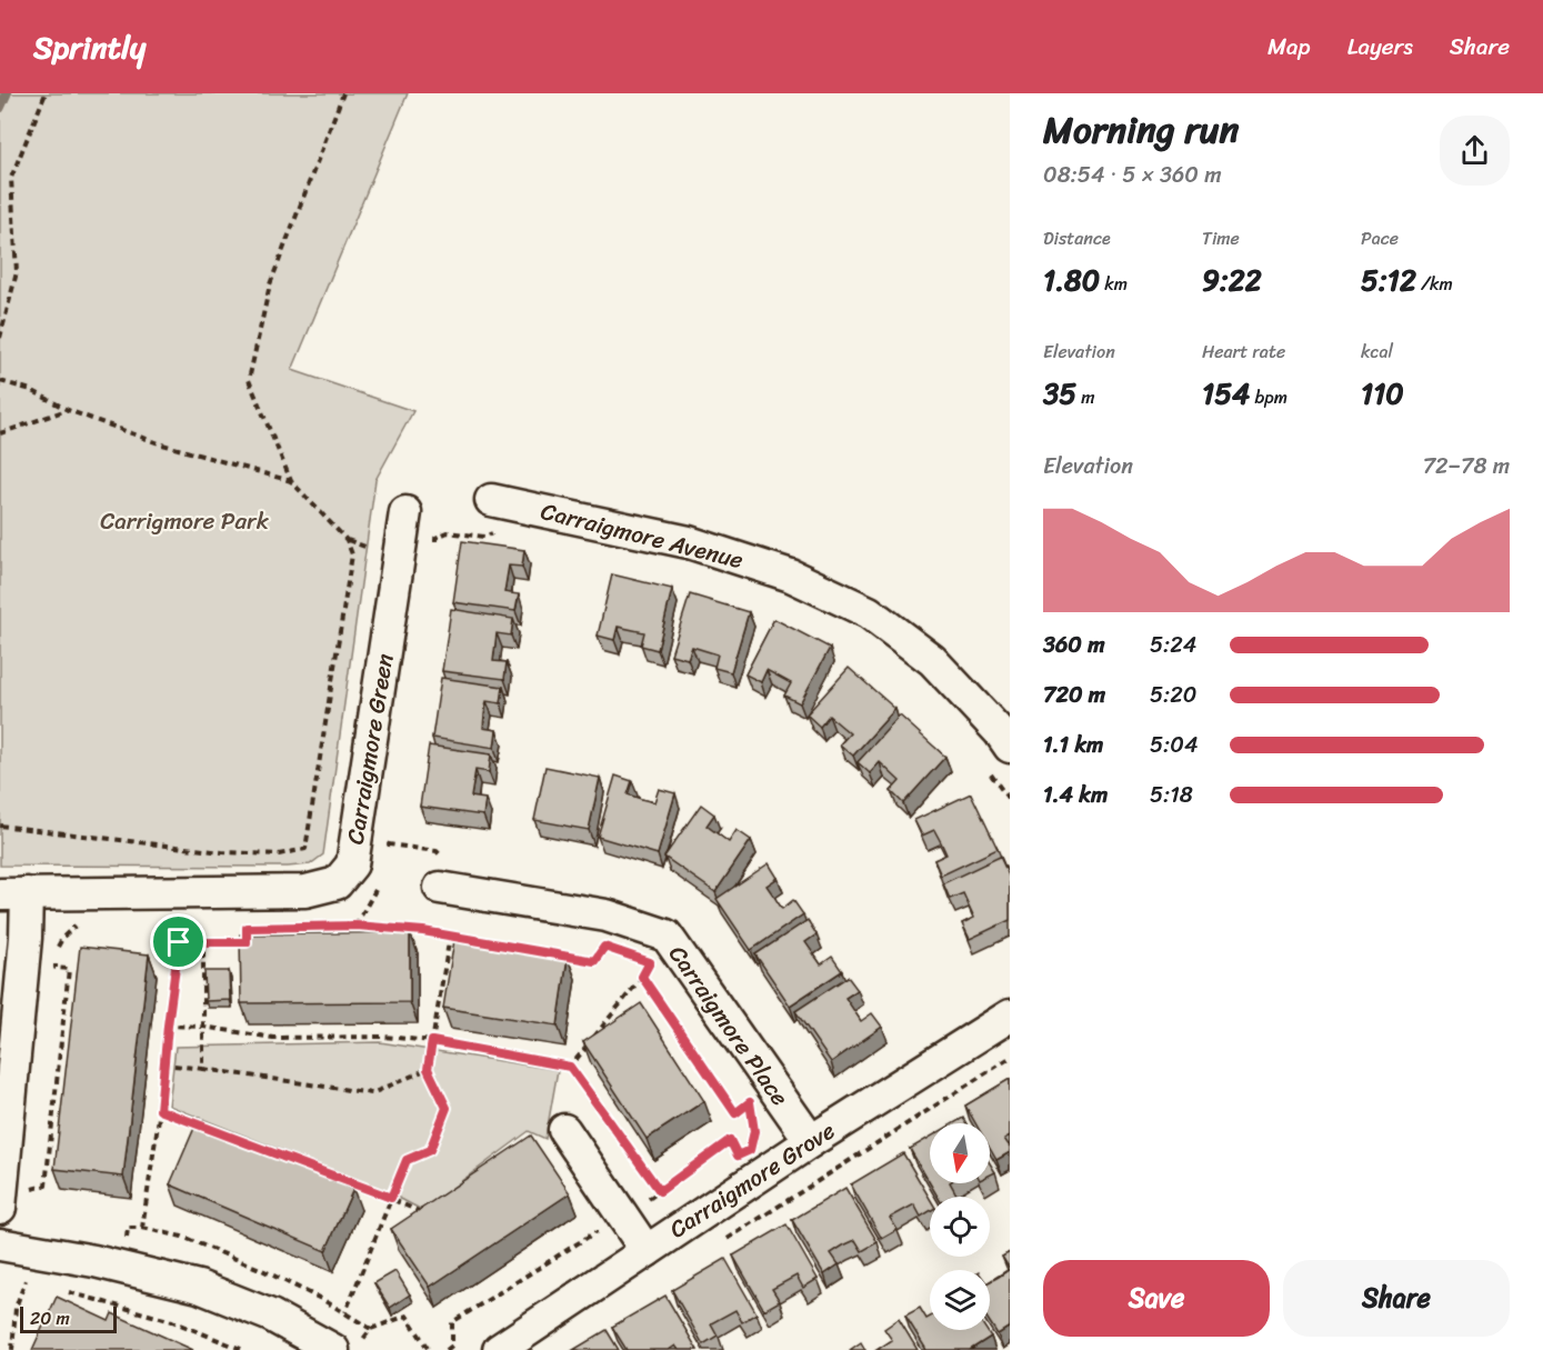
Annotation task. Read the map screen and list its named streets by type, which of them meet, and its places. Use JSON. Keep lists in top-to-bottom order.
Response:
{
  "streets": {
    "street": [
      "Carraigmore Avenue",
      "Carraigmore Green",
      "Carraigmore Place",
      "Carraigmore Grove"
    ]
  },
  "crossings": [
    ["Carraigmore Place", "Carraigmore Grove"]
  ],
  "parks": ["Carrigmore Park"],
  "scale_bar": "20 m",
  "north": "bottom",
  "page": {
    "header": "Sprintly",
    "nav": ["Map", "Layers", "Share"],
    "heading": ["Morning run", "08:54 · 5 × 360 m"],
    "stats": [
      ["Distance", "1.80 km"],
      ["Time", "9:22"],
      ["Pace", "5:12 /km"],
      ["Elevation", "35 m"],
      ["Heart rate", "154 bpm"],
      ["kcal", "110"]
    ],
    "chart": ["Elevation", "72–78 m"],
    "list": [
      {
        "name": "360 m",
        "note": "5:24"
      },
      {
        "name": "720 m",
        "note": "5:20"
      },
      {
        "name": "1.1 km",
        "note": "5:04"
      },
      {
        "name": "1.4 km",
        "note": "5:18"
      }
    ],
    "buttons": ["Save", "Share"],
    "scale": "20 m"
  }
}
